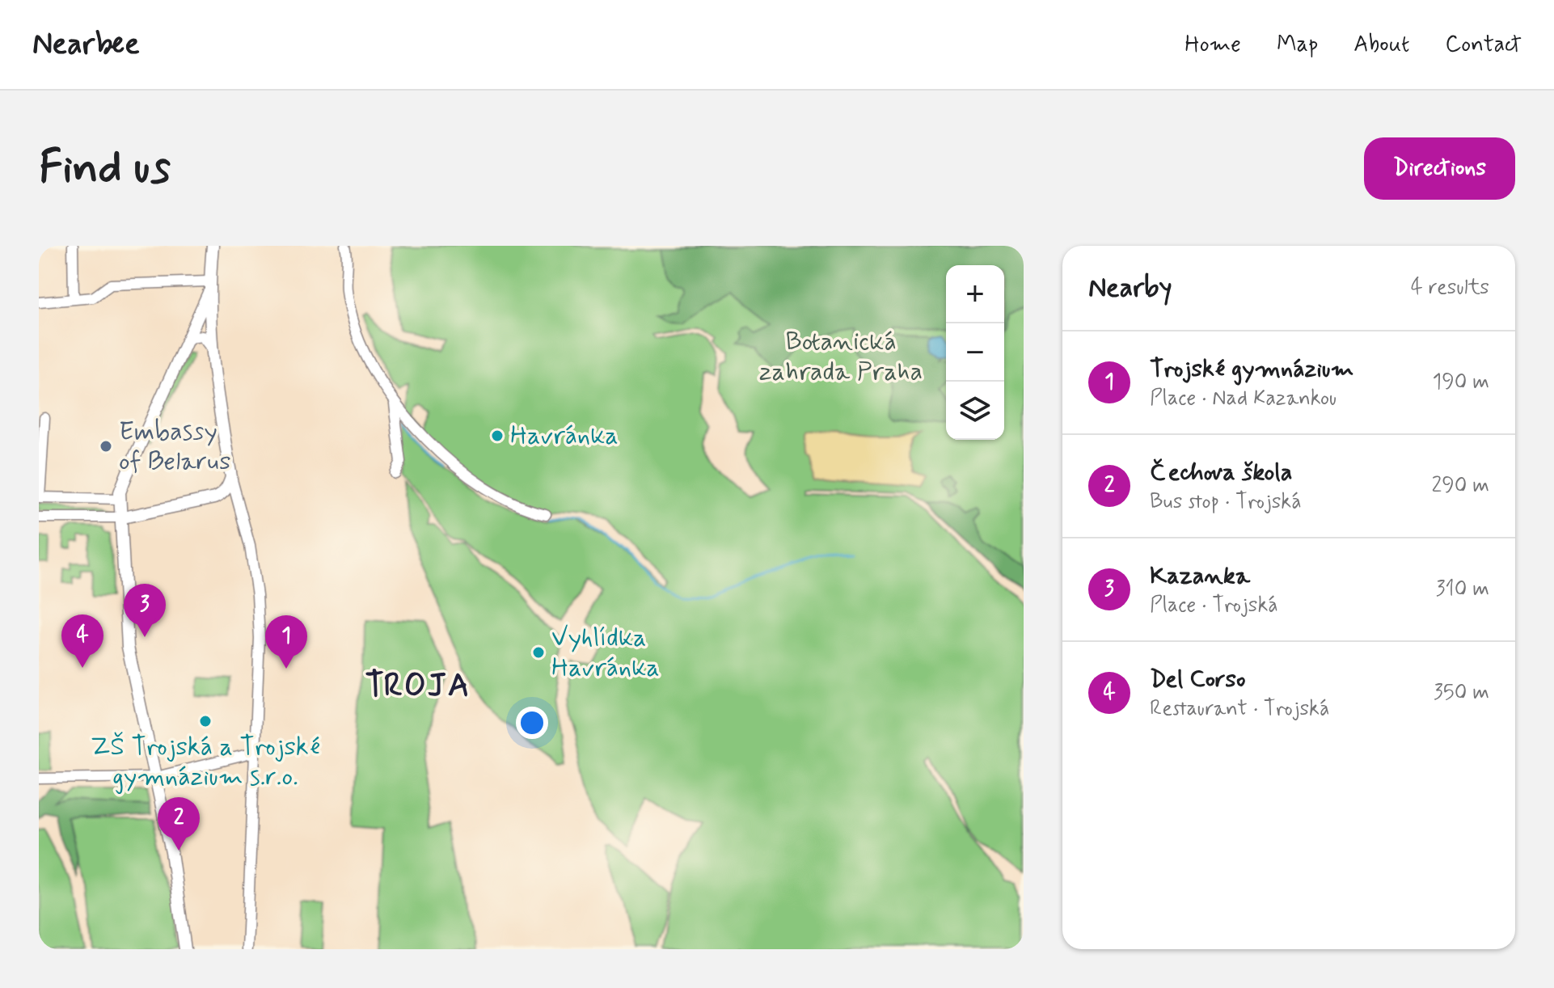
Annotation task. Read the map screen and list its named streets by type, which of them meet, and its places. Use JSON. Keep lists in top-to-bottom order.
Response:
{
  "districts": ["TROJA"],
  "parks": ["Botanická zahrada Praha"],
  "places": [
    "Havránka",
    "Embassy of Belarus",
    "Vyhlídka Havránka",
    "ZŠ Trojská a Trojské gymnázium s.r.o."
  ],
  "page": {
    "header": "Nearbee",
    "nav": [
      "Home",
      "Map",
      "About",
      "Contact"
    ],
    "buttons": "Directions",
    "title": "Find us",
    "heading": ["Nearby", "4 results"],
    "map_buttons": ["+", "−"],
    "list": [
      {
        "mark": "1",
        "name": "Trojské gymnázium",
        "note": "Place · Nad Kazankou",
        "value": "190 m"
      },
      {
        "mark": "2",
        "name": "Čechova škola",
        "note": "Bus stop · Trojská",
        "value": "290 m"
      },
      {
        "mark": "3",
        "name": "Kazanka",
        "note": "Place · Trojská",
        "value": "310 m"
      },
      {
        "mark": "4",
        "name": "Del Corso",
        "note": "Restaurant · Trojská",
        "value": "350 m"
      }
    ],
    "pins": [
      "3",
      "4",
      "1",
      "2"
    ]
  }
}
